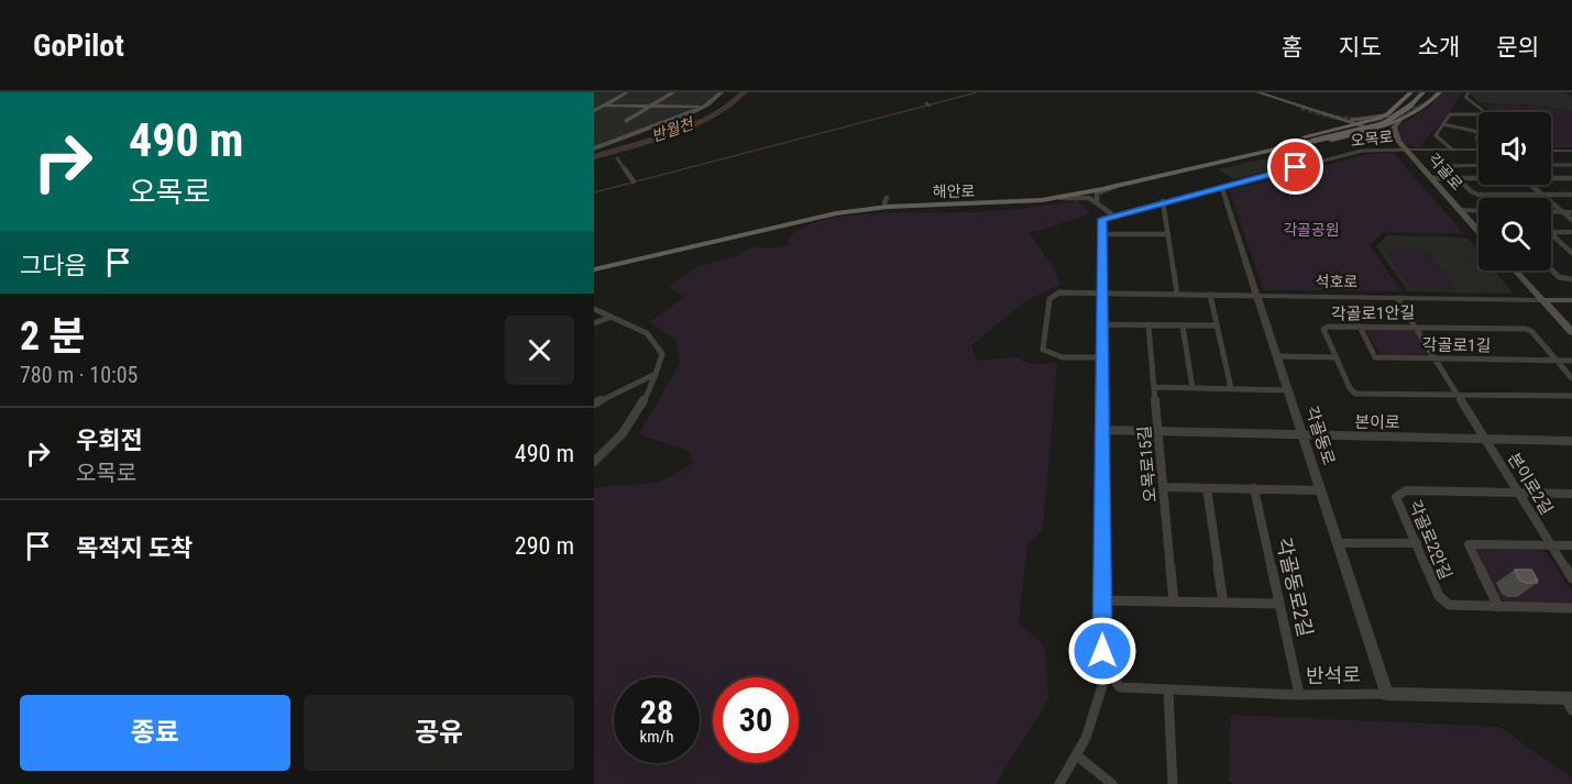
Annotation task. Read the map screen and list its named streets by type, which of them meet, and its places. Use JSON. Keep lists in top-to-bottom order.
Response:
{
  "streets": {
    "main road": ["각골로", "해안로", "석호로"],
    "street": [
      "오목로",
      "각골로1안길",
      "각골로1길",
      "본이로",
      "각골동로",
      "오목로15길",
      "본이로2길",
      "각골로2안길",
      "각골동로2길",
      "반석로"
    ]
  },
  "crossings": [
    ["오목로", "각골로"],
    ["오목로", "각골동로"],
    ["석호로", "각골동로"],
    ["석호로", "본이로2길"],
    ["각골로1안길", "각골로1길"],
    ["각골로1안길", "본이로2길"],
    ["각골로1길", "본이로2길"],
    ["본이로", "각골동로"],
    ["본이로", "오목로15길"],
    ["본이로", "본이로2길"],
    ["각골동로", "반석로"],
    ["본이로2길", "각골로2안길"],
    ["각골동로2길", "반석로"]
  ],
  "water": ["반월천"],
  "parks": ["각골공원"],
  "page": {
    "header": "GoPilot",
    "nav": [
      "홈",
      "지도",
      "소개",
      "문의"
    ],
    "turn": ["490 m", "오목로"],
    "then": "그다음",
    "heading": ["2 분", "780 m · 10:05"],
    "list": [
      {
        "name": "우회전",
        "note": "오목로",
        "value": "490 m"
      },
      {
        "name": "목적지 도착",
        "value": "290 m"
      }
    ],
    "speed": "28 km/h",
    "limit": "30",
    "buttons": ["종료", "공유"]
  }
}
